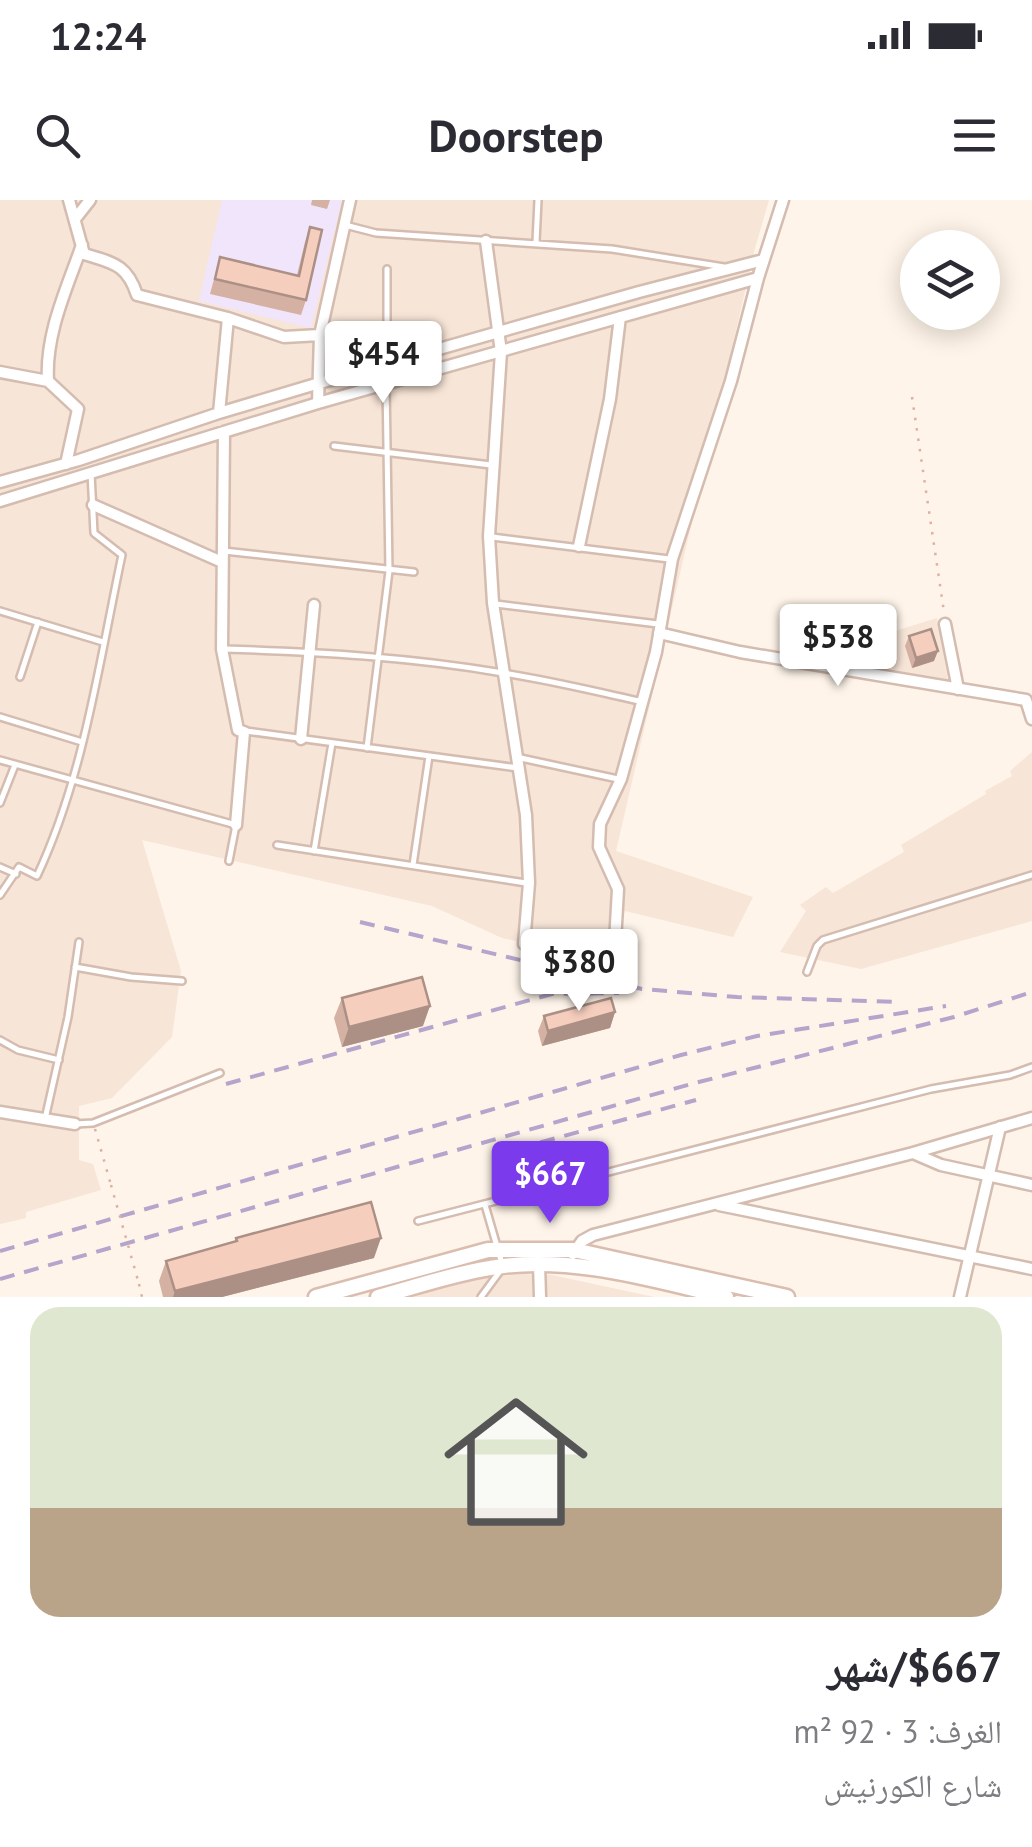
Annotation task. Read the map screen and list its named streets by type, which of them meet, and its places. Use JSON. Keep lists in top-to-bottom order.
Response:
{
  "page": {
    "status": "12:24",
    "header": "Doorstep",
    "price": [
      "$454",
      "$538",
      "$380",
      "$667"
    ],
    "list": [
      {
        "name": "$667/شهر",
        "note": "الغرف: 3 · 92 m² · شارع الكورنيش"
      }
    ]
  }
}
